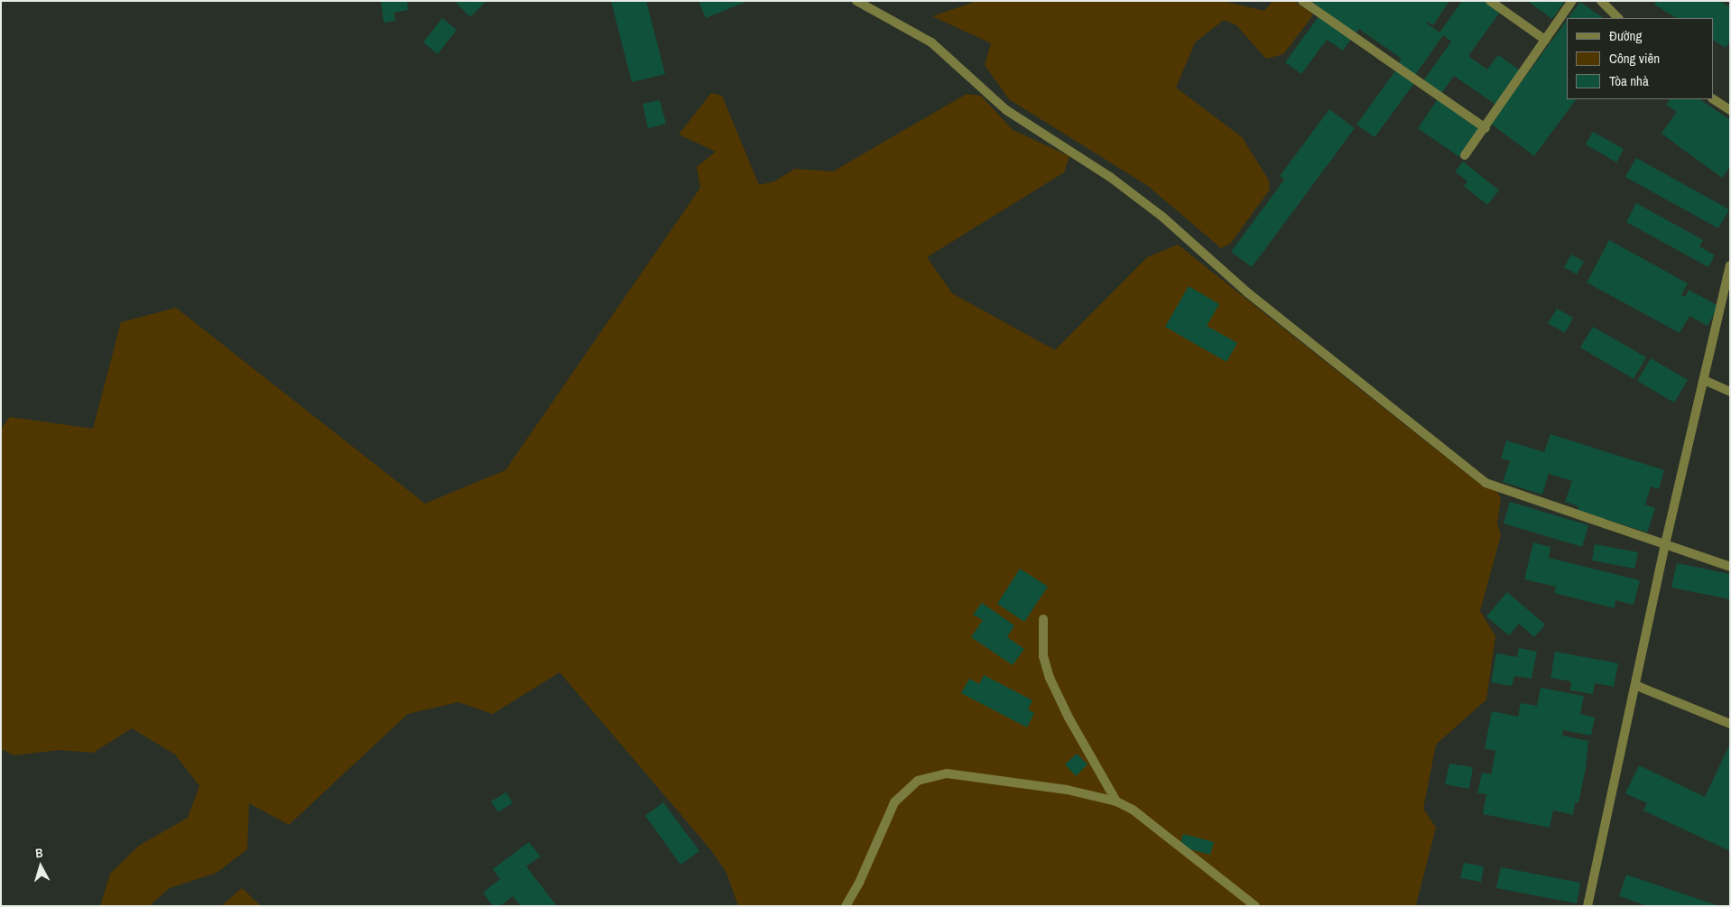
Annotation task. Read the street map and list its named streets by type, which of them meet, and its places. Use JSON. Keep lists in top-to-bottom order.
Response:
{
  "legend": ["Đường", "Công viên", "Tòa nhà"],
  "north": "top"
}
